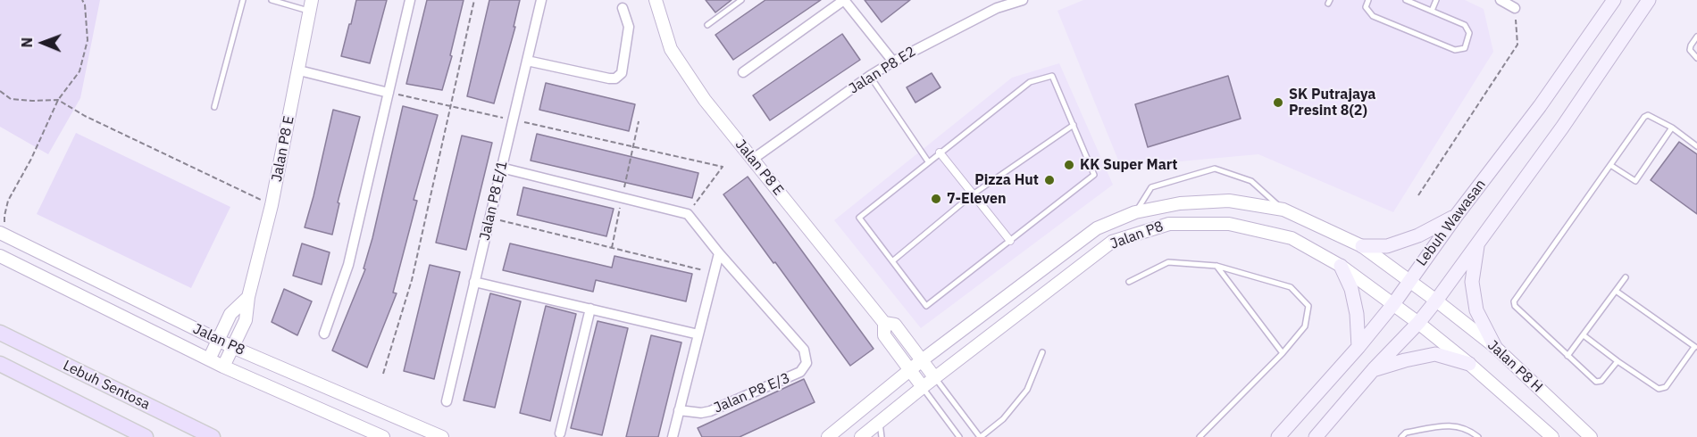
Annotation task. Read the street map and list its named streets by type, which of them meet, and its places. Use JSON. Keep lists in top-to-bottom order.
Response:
{
  "streets": {
    "main road": ["Lebuh Wawasan", "Lebuh Sentosa"],
    "street": [
      "Jalan P8 E2",
      "Jalan P8 E",
      "Jalan P8 E/1",
      "Jalan P8",
      "Jalan P8 H",
      "Jalan P8 E/3"
    ]
  },
  "crossings": [
    ["Jalan P8 E2", "Jalan P8 E"],
    ["Jalan P8 E", "Jalan P8"],
    ["Lebuh Wawasan", "Jalan P8"],
    ["Jalan P8", "Jalan P8 H"]
  ],
  "places": [
    "SK Putrajaya Presint 8(2)",
    "KK Super Mart",
    "Pizza Hut",
    "7-Eleven"
  ],
  "north": "left"
}
